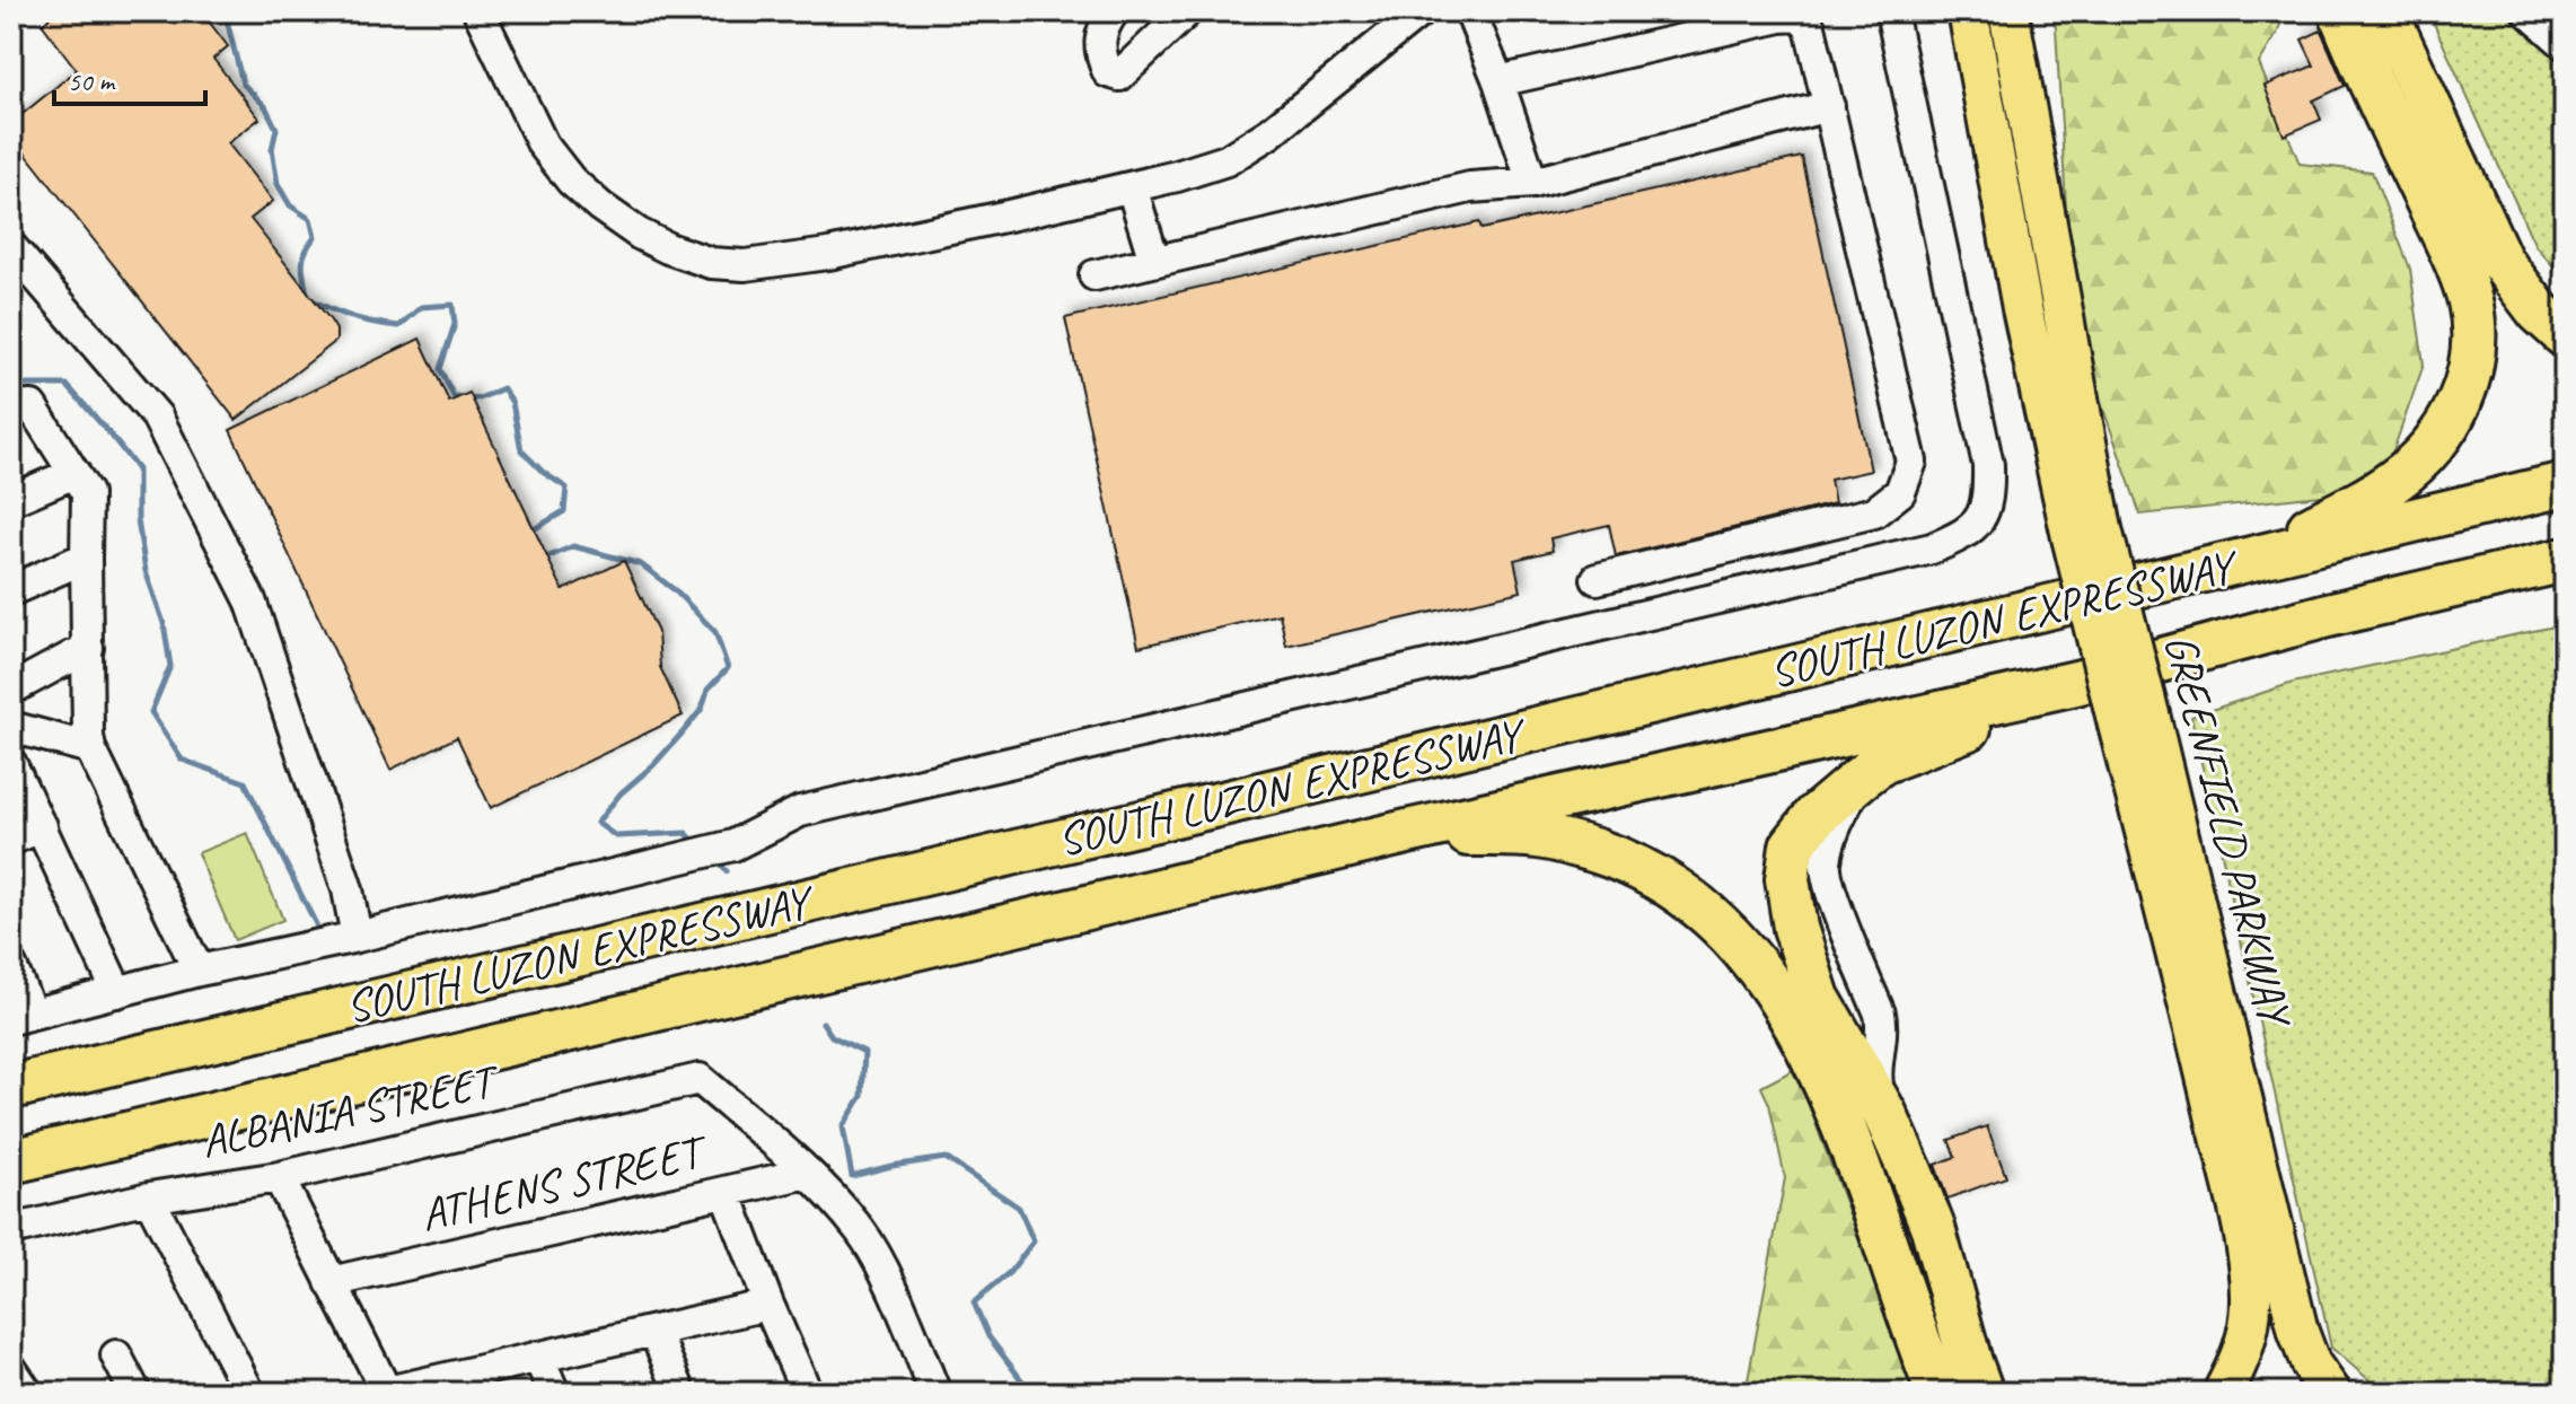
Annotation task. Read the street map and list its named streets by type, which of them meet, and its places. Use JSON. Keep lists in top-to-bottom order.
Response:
{
  "streets": {
    "highway": ["SOUTH LUZON EXPRESSWAY"],
    "main road": ["GREENFIELD PARKWAY"],
    "street": ["ALBANIA STREET", "ATHENS STREET"]
  },
  "crossings": [
    ["ALBANIA STREET", "ATHENS STREET"]
  ],
  "scale_bar": "50 m"
}
